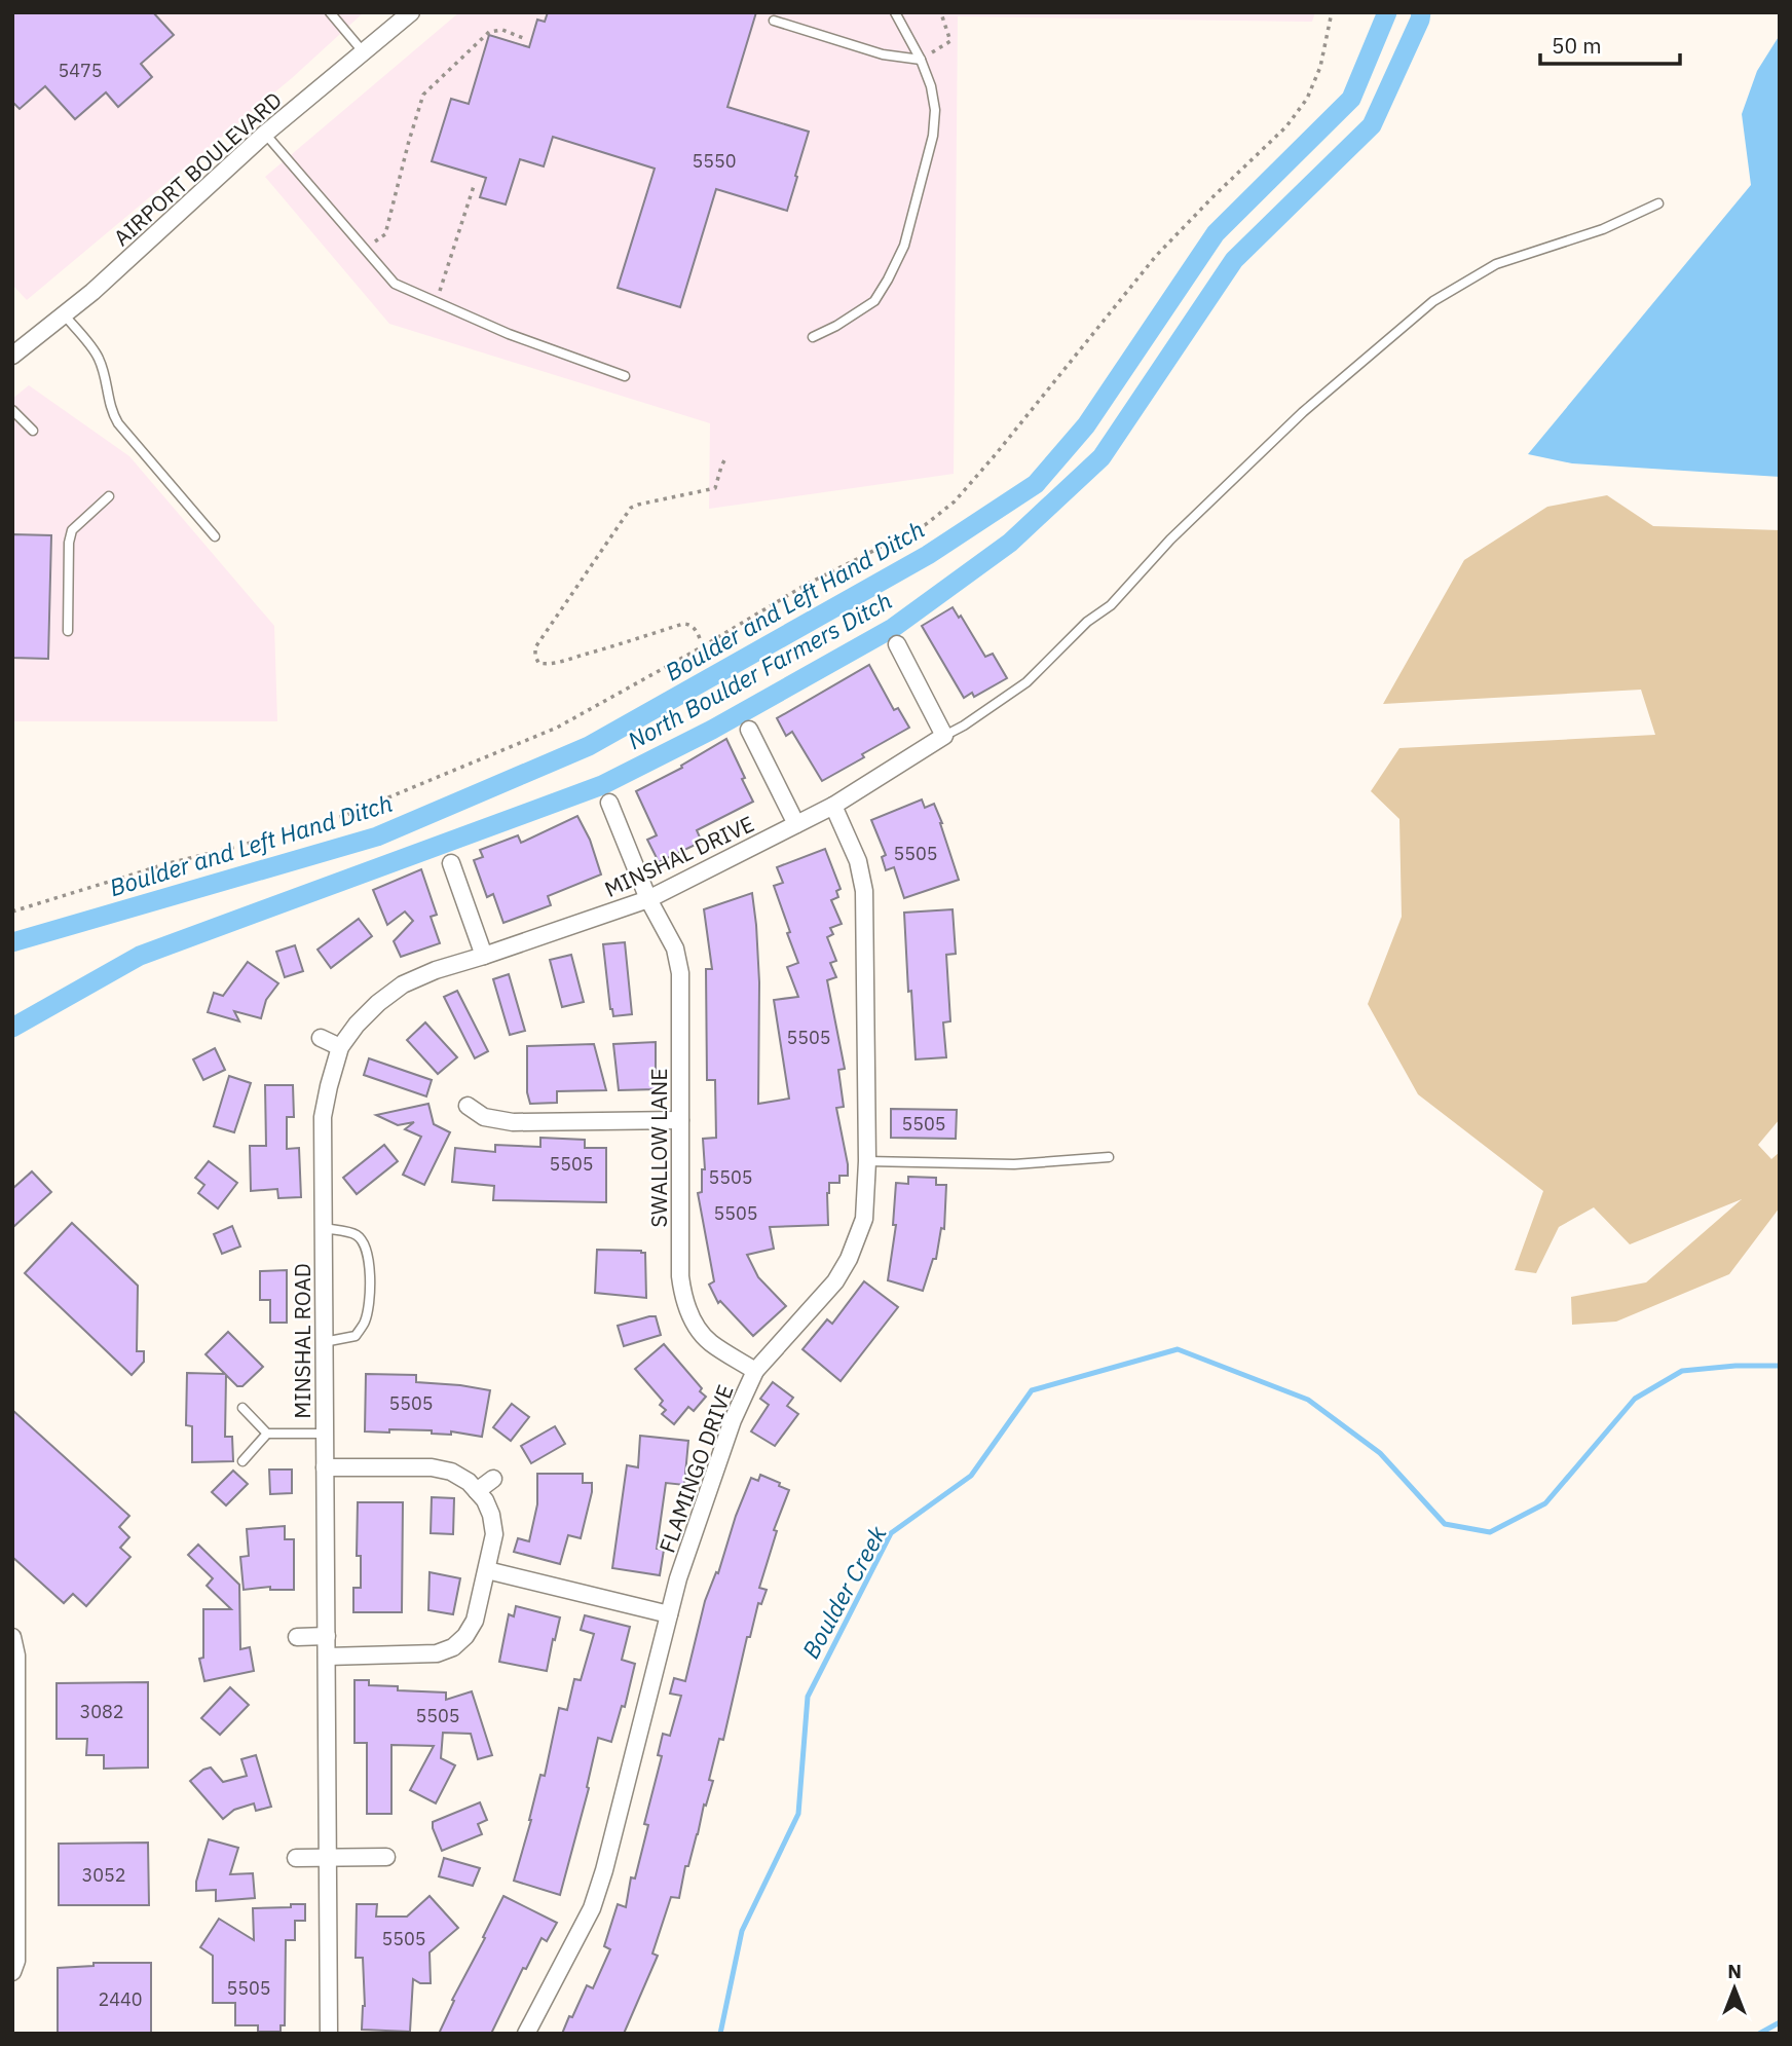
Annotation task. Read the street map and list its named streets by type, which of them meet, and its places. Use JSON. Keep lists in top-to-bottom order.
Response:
{
  "streets": {
    "street": [
      "AIRPORT BOULEVARD",
      "MINSHAL DRIVE",
      "SWALLOW LANE",
      "MINSHAL ROAD",
      "FLAMINGO DRIVE"
    ]
  },
  "crossings": [
    ["MINSHAL DRIVE", "SWALLOW LANE"],
    ["MINSHAL DRIVE", "MINSHAL ROAD"],
    ["MINSHAL DRIVE", "FLAMINGO DRIVE"],
    ["SWALLOW LANE", "FLAMINGO DRIVE"]
  ],
  "water": ["Boulder and Left Hand Ditch", "North Boulder Farmers Ditch", "Boulder Creek"],
  "house_numbers": [
    "5475",
    "5550",
    "5505",
    "5505",
    "5505",
    "5505",
    "5505",
    "5505",
    "5505",
    "3082",
    "5505",
    "3052",
    "5505",
    "5505",
    "2440"
  ],
  "scale_bar": "50 m",
  "north": "top"
}
